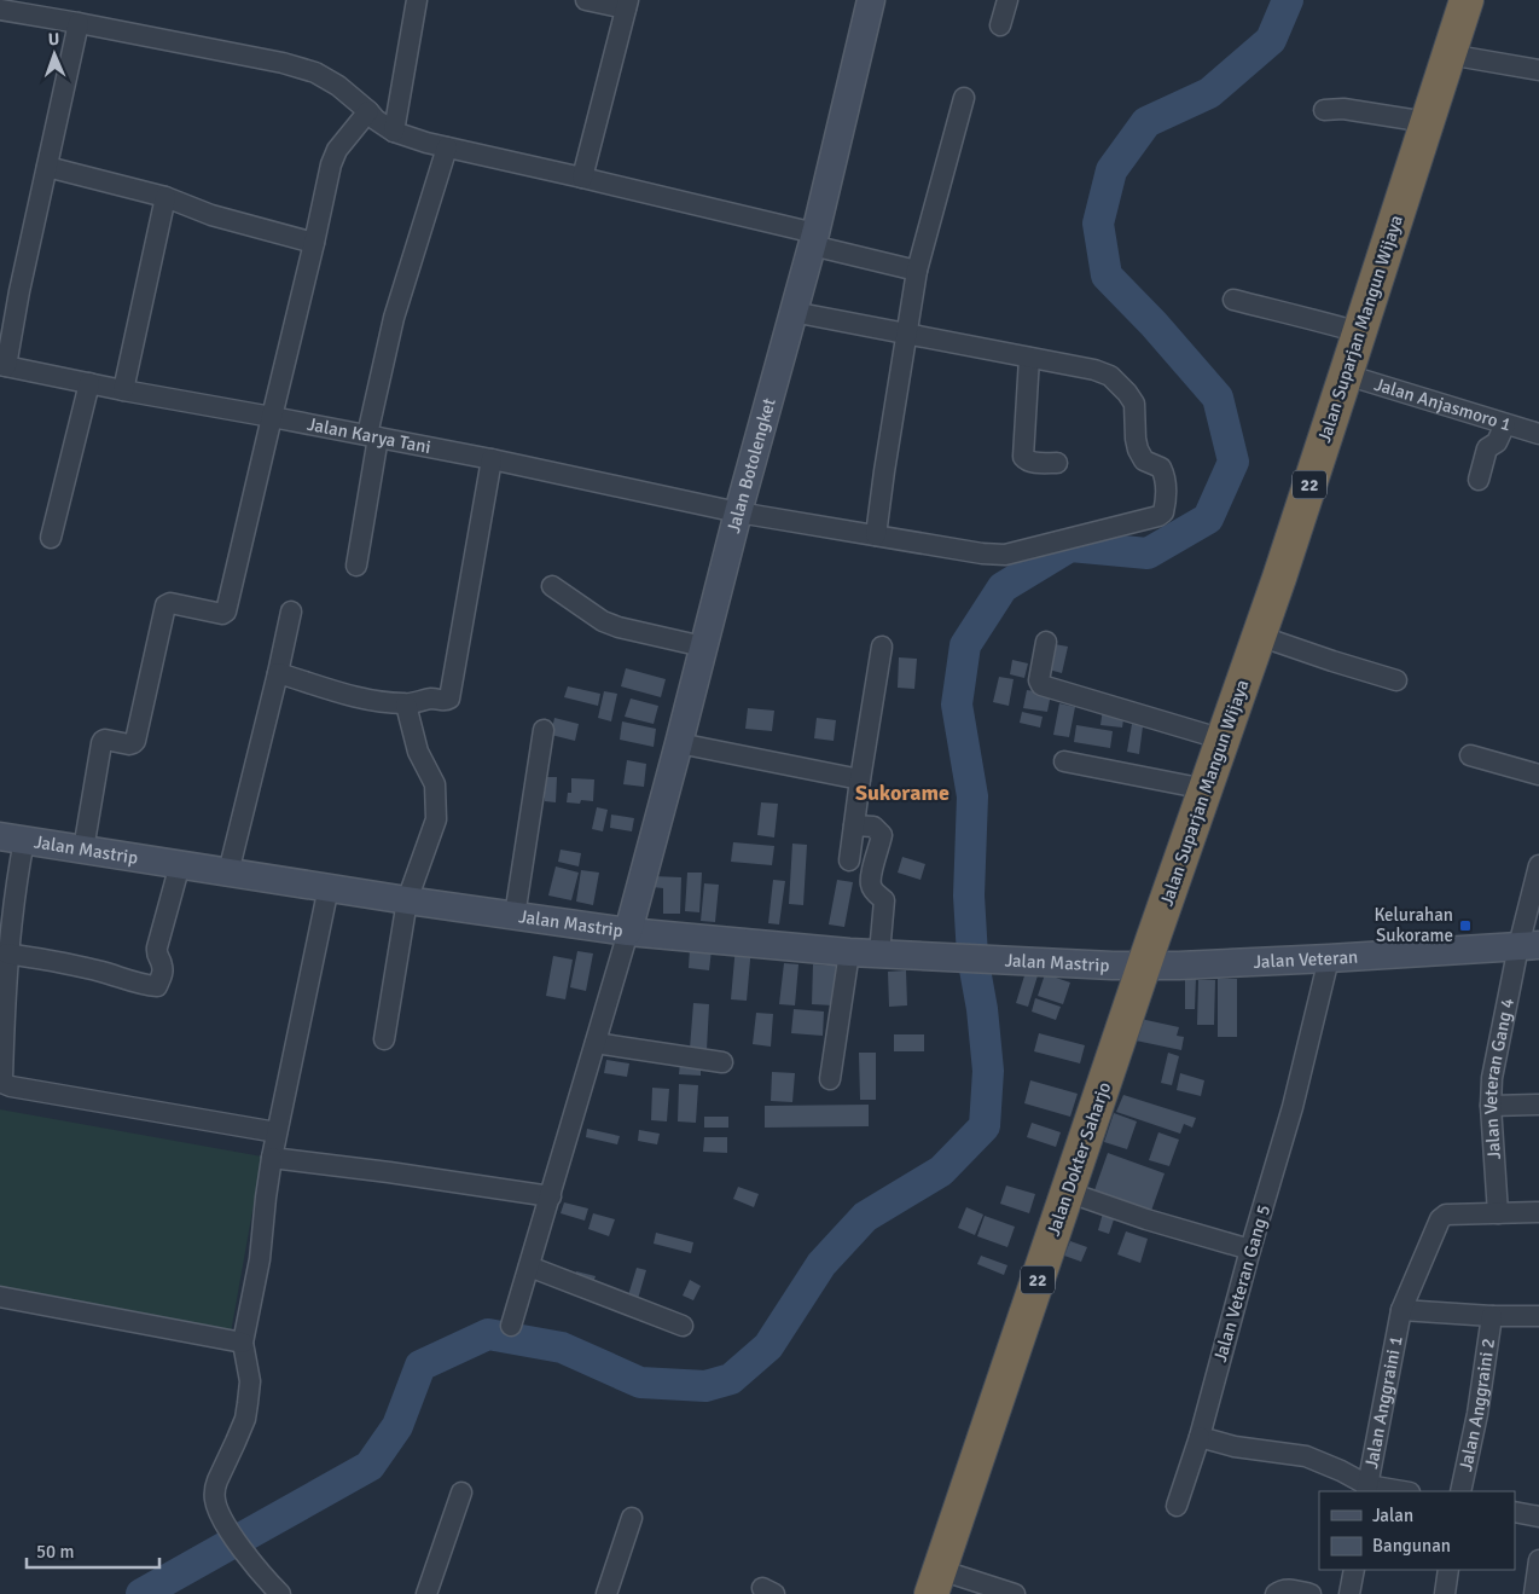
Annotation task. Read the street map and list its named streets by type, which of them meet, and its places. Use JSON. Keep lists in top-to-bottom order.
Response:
{
  "streets": {
    "highway": ["Jalan Suparjan Mangun Wijaya", "22", "Jalan Dokter Saharjo"],
    "street": [
      "Jalan Anjasmoro 1",
      "Jalan Karya Tani",
      "Jalan Botolengket",
      "Jalan Mastrip",
      "Jalan Veteran",
      "Jalan Veteran Gang 4",
      "Jalan Veteran Gang 5",
      "Jalan Anggraini 1",
      "Jalan Anggraini 2"
    ]
  },
  "crossings": [
    ["Jalan Suparjan Mangun Wijaya", "Jalan Anjasmoro 1"],
    ["Jalan Suparjan Mangun Wijaya", "Jalan Mastrip"],
    ["Jalan Suparjan Mangun Wijaya", "Jalan Veteran"],
    ["Jalan Suparjan Mangun Wijaya", "Jalan Dokter Saharjo"],
    ["Jalan Karya Tani", "Jalan Botolengket"],
    ["Jalan Botolengket", "Jalan Mastrip"],
    ["Jalan Mastrip", "Jalan Veteran"],
    ["Jalan Mastrip", "Jalan Dokter Saharjo"],
    ["Jalan Veteran", "Jalan Veteran Gang 4"],
    ["Jalan Veteran", "Jalan Dokter Saharjo"],
    ["Jalan Veteran", "Jalan Veteran Gang 5"],
    ["Jalan Veteran Gang 4", "Jalan Anggraini 1"]
  ],
  "districts": ["Sukorame"],
  "places": {
    "transit": ["Kelurahan Sukorame"]
  },
  "legend": ["Jalan", "Bangunan"],
  "scale_bar": "50 m",
  "north": "top"
}
